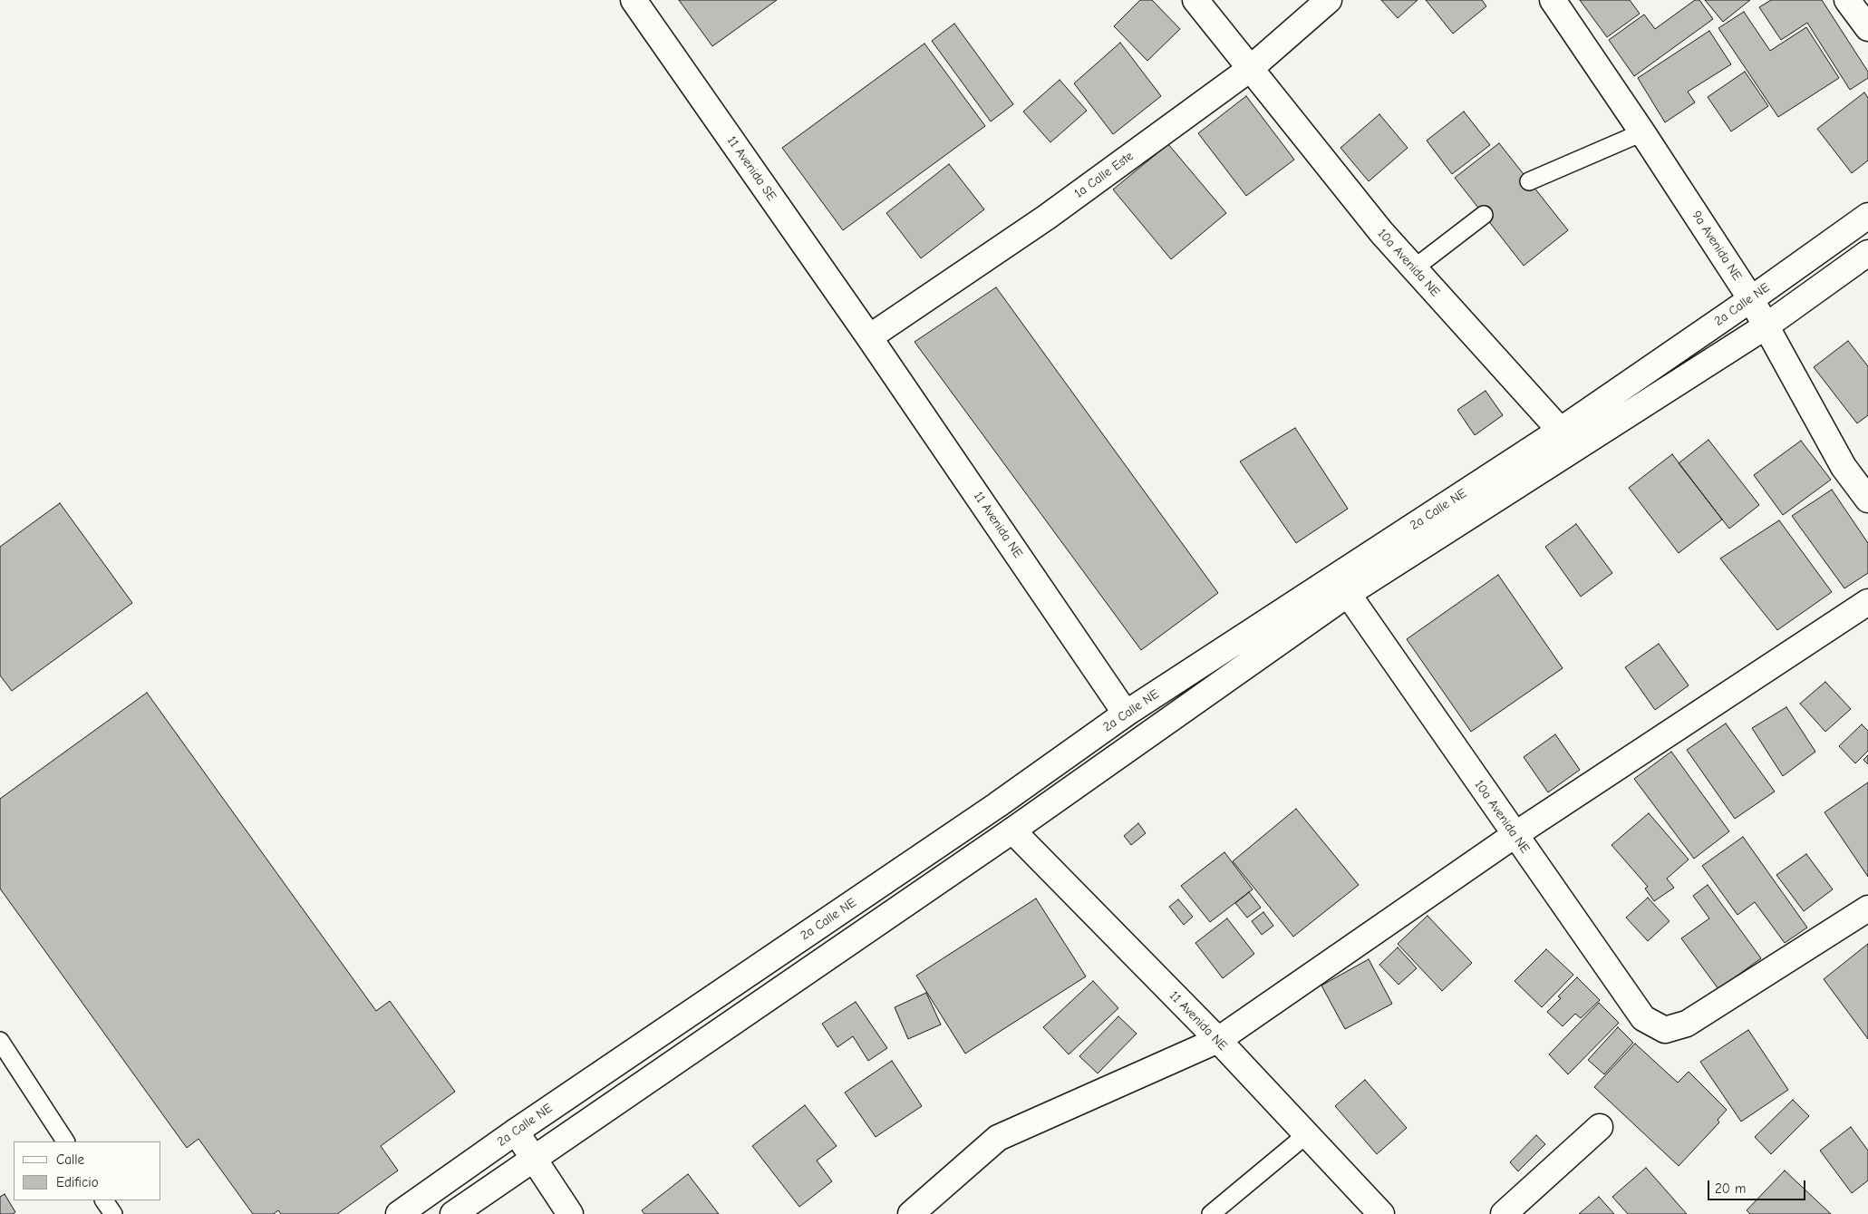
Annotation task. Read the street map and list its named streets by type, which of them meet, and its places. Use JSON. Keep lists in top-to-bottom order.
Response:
{
  "streets": {
    "street": [
      "11 Avenida SE",
      "1a Calle Este",
      "9a Avenida NE",
      "10a Avenida NE",
      "2a Calle NE",
      "11 Avenida NE"
    ]
  },
  "crossings": [
    ["11 Avenida SE", "1a Calle Este"],
    ["11 Avenida SE", "11 Avenida NE"],
    ["1a Calle Este", "10a Avenida NE"],
    ["1a Calle Este", "11 Avenida NE"],
    ["9a Avenida NE", "2a Calle NE"],
    ["10a Avenida NE", "2a Calle NE"],
    ["2a Calle NE", "11 Avenida NE"]
  ],
  "legend": ["Calle", "Edificio"],
  "scale_bar": "20 m"
}
